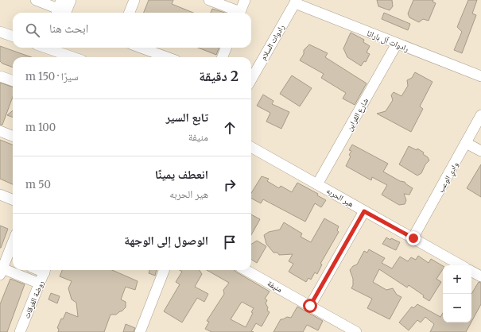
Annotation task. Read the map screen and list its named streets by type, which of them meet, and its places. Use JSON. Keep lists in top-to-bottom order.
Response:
{
  "streets": {
    "street": [
      "رادوات آل باراثا",
      "رادوات السلام",
      "شارع القراين",
      "وادي الوعب",
      "هير الحربه",
      "منيفة",
      "روضة الغرقات"
    ]
  },
  "crossings": [
    ["رادوات آل باراثا", "رادوات السلام"],
    ["رادوات آل باراثا", "شارع القراين"],
    ["شارع القراين", "هير الحربه"],
    ["وادي الوعب", "هير الحربه"]
  ],
  "page": {
    "search": "ابحث هنا",
    "heading": ["2 دقيقة", "سيرًا · 150 m"],
    "list": [
      ["تابع السير", "منيفة", "100 m"],
      ["انعطف يمينًا", "هير الحربه", "50 m"],
      "الوصول إلى الوجهة"
    ],
    "map_buttons": ["+", "−"]
  }
}
